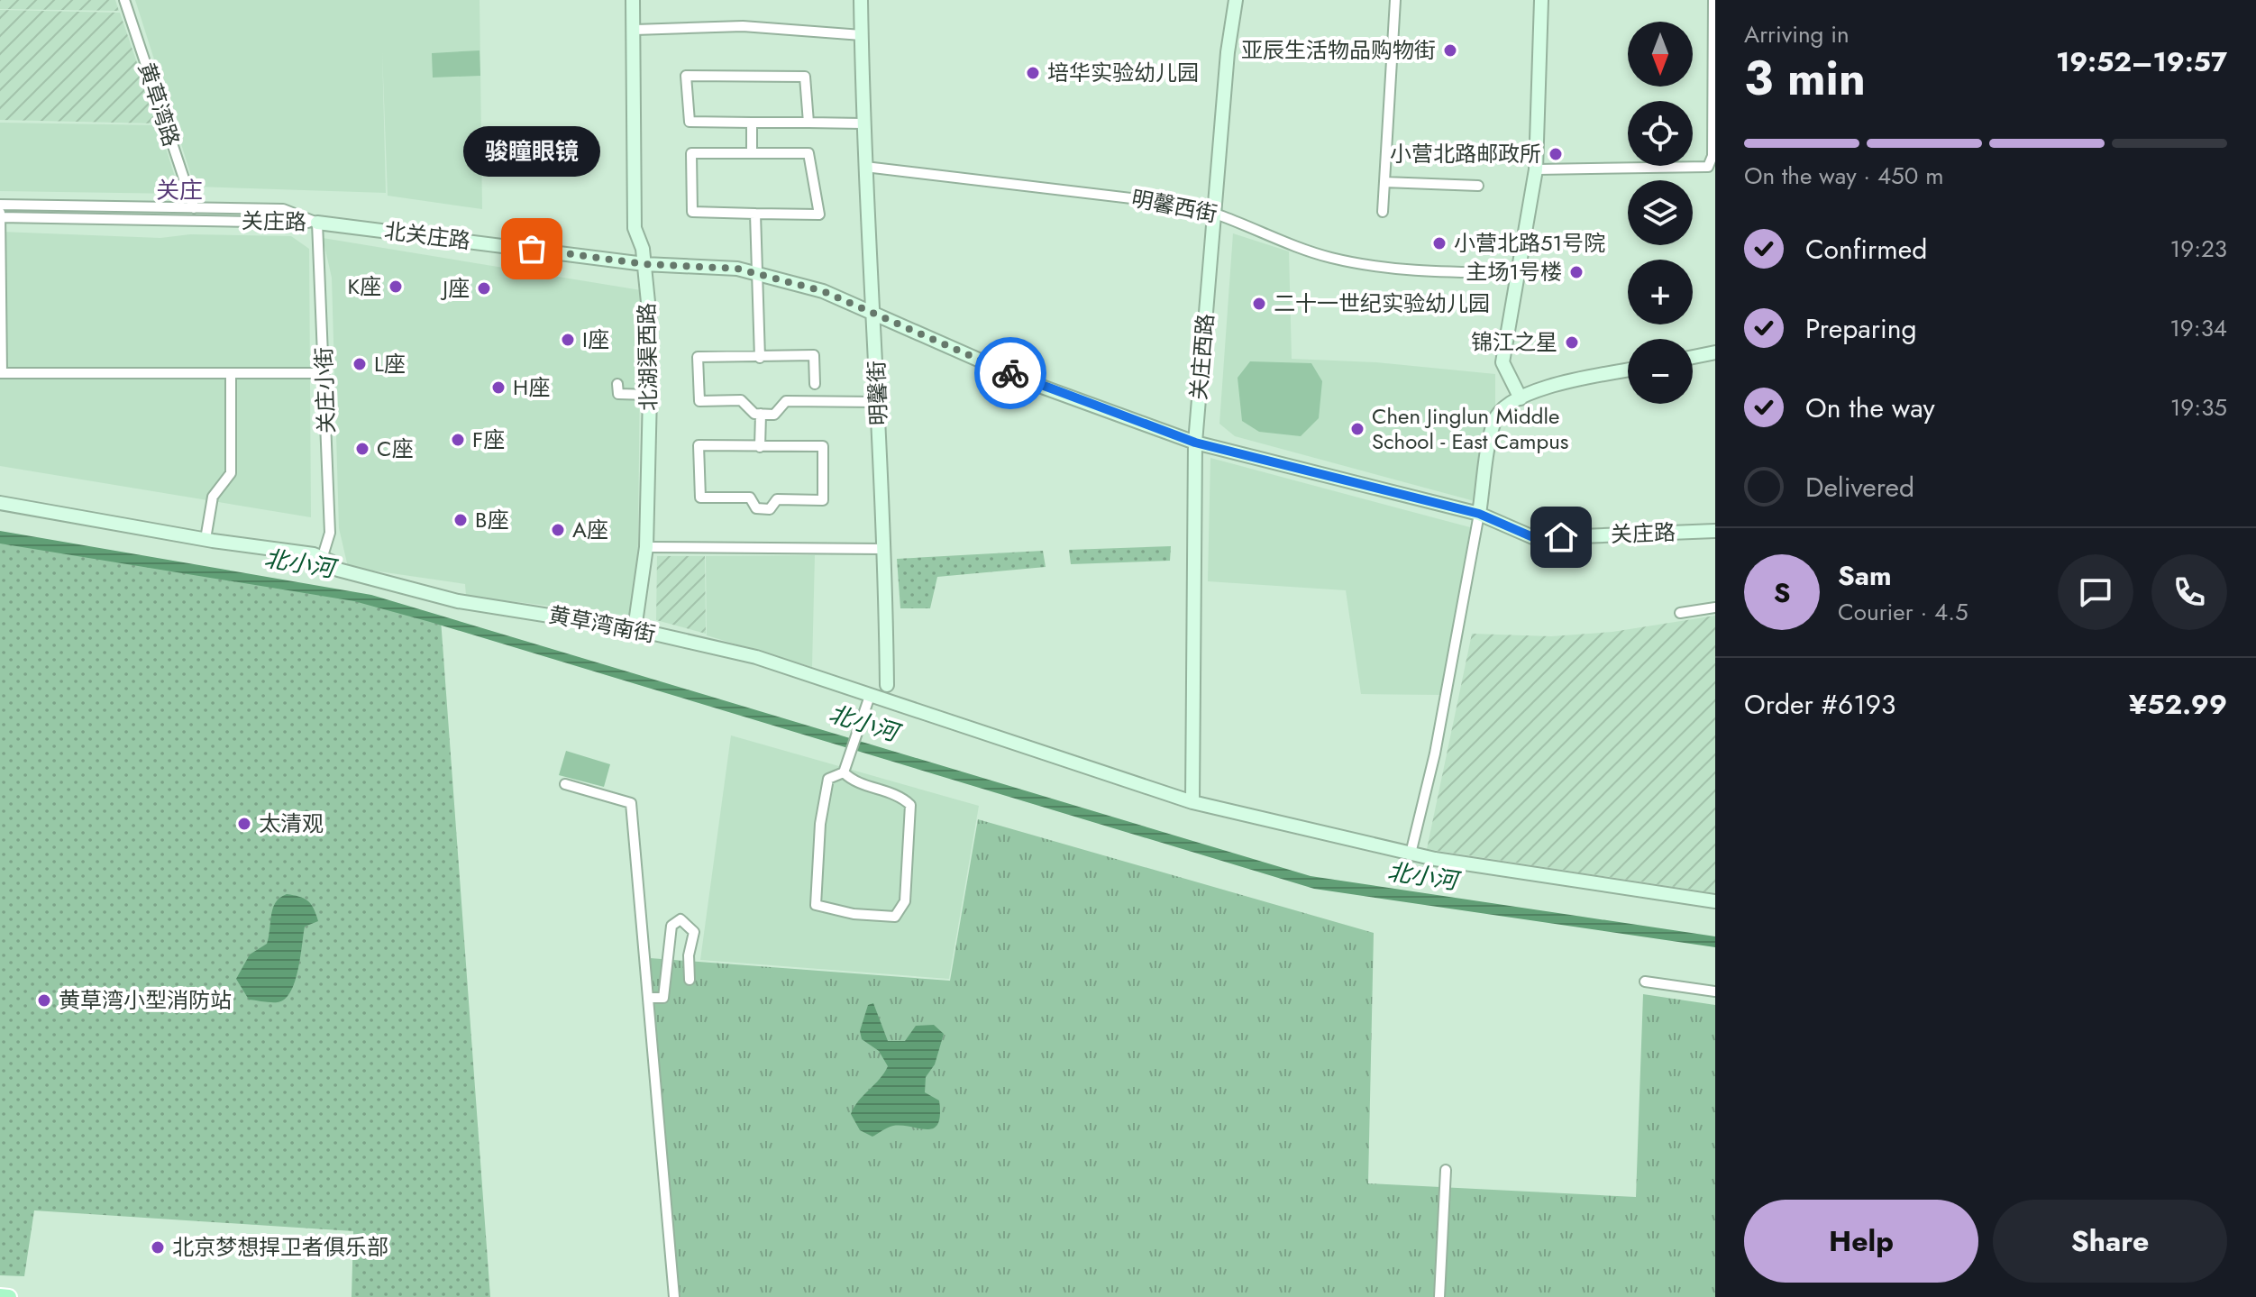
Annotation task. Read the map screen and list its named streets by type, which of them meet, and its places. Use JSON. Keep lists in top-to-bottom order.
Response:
{
  "streets": {
    "street": [
      "黄草湾路",
      "明馨西街",
      "关庄路",
      "北关庄路",
      "北湖渠西路",
      "关庄西路",
      "关庄小街",
      "明馨街",
      "黄草湾南街"
    ]
  },
  "crossings": [
    ["黄草湾路", "关庄路"],
    ["明馨西街", "关庄西路"],
    ["明馨西街", "明馨街"],
    ["关庄路", "北关庄路"],
    ["关庄路", "关庄西路"],
    ["关庄路", "关庄小街"],
    ["北关庄路", "北湖渠西路"],
    ["北关庄路", "关庄西路"],
    ["北关庄路", "关庄小街"],
    ["北关庄路", "明馨街"],
    ["北湖渠西路", "黄草湾南街"],
    ["关庄西路", "黄草湾南街"],
    ["关庄小街", "黄草湾南街"]
  ],
  "districts": ["关庄"],
  "water": ["北小河"],
  "places": [
    "亚辰生活物品购物街",
    "培华实验幼儿园",
    "小营北路邮政所",
    "小营北路51号院",
    "骏瞳眼镜",
    "主场1号楼",
    "K座",
    "J座",
    "二十一世纪实验幼儿园",
    "I座",
    "锦江之星",
    "L座",
    "H座",
    "Chen Jinglun Middle School - East Campus",
    "F座",
    "C座",
    "B座",
    "A座",
    "太清观",
    "黄草湾小型消防站",
    "北京梦想捍卫者俱乐部"
  ],
  "north": "bottom",
  "page": {
    "heading": ["3 min", "Arriving in", "19:52–19:57"],
    "panel": [
      "Sam",
      "Courier · 4.5",
      "Order #6193",
      "¥52.99"
    ],
    "map_buttons": ["+", "−"],
    "bar": "On the way · 450 m",
    "bubble": "骏瞳眼镜",
    "list": [
      ["Confirmed", "19:23"],
      ["Preparing", "19:34"],
      ["On the way", "19:35"],
      "Delivered"
    ],
    "round": "S",
    "buttons": ["Help", "Share"]
  }
}
